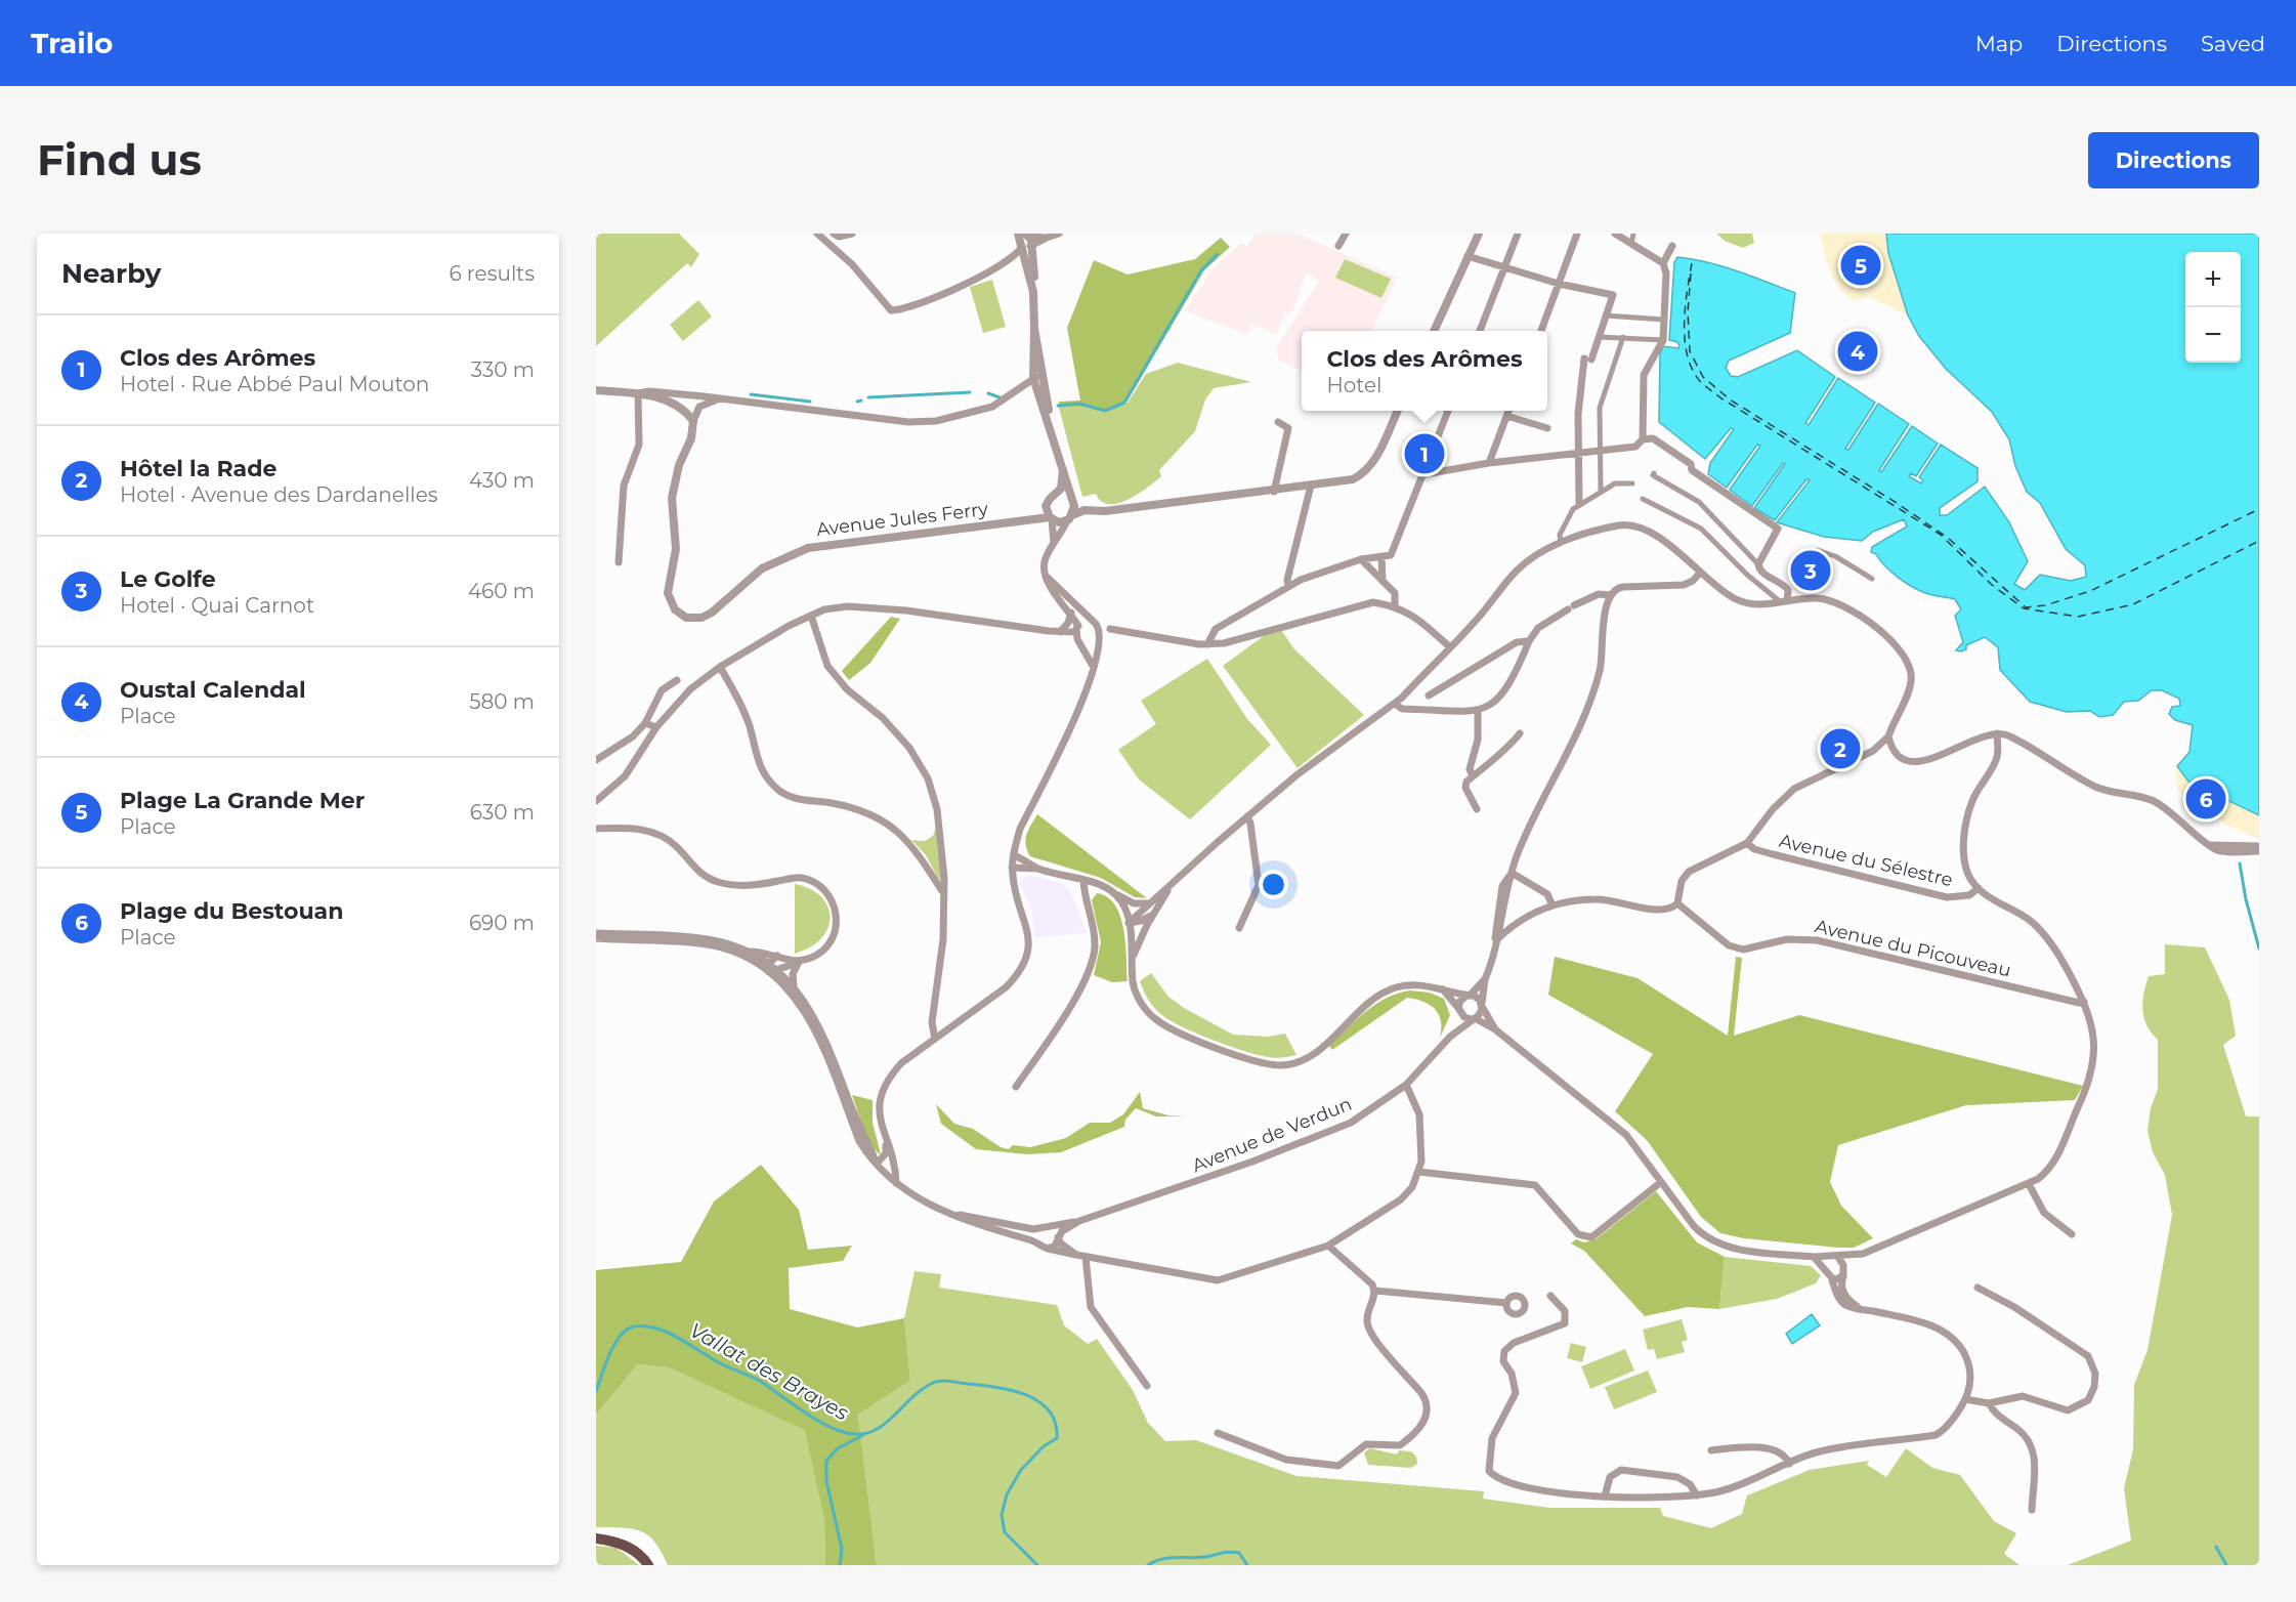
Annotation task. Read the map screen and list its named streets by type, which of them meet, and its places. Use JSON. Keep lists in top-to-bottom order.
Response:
{
  "streets": {
    "street": [
      "Avenue Jules Ferry",
      "Avenue du Sélestre",
      "Avenue du Picouveau",
      "Avenue de Verdun"
    ]
  },
  "water": ["Vallat des Brayes"],
  "page": {
    "header": "Trailo",
    "nav": ["Map", "Directions", "Saved"],
    "buttons": "Directions",
    "title": "Find us",
    "heading": ["Nearby", "6 results"],
    "pins": [
      "5",
      "4",
      "1",
      "3",
      "2",
      "6"
    ],
    "map_buttons": ["+", "−"],
    "list": [
      {
        "mark": "1",
        "name": "Clos des Arômes",
        "note": "Hotel · Rue Abbé Paul Mouton",
        "value": "330 m"
      },
      {
        "mark": "2",
        "name": "Hôtel la Rade",
        "note": "Hotel · Avenue des Dardanelles",
        "value": "430 m"
      },
      {
        "mark": "3",
        "name": "Le Golfe",
        "note": "Hotel · Quai Carnot",
        "value": "460 m"
      },
      {
        "mark": "4",
        "name": "Oustal Calendal",
        "note": "Place",
        "value": "580 m"
      },
      {
        "mark": "5",
        "name": "Plage La Grande Mer",
        "note": "Place",
        "value": "630 m"
      },
      {
        "mark": "6",
        "name": "Plage du Bestouan",
        "note": "Place",
        "value": "690 m"
      }
    ],
    "popup": ["Clos des Arômes", "Hotel"]
  }
}
